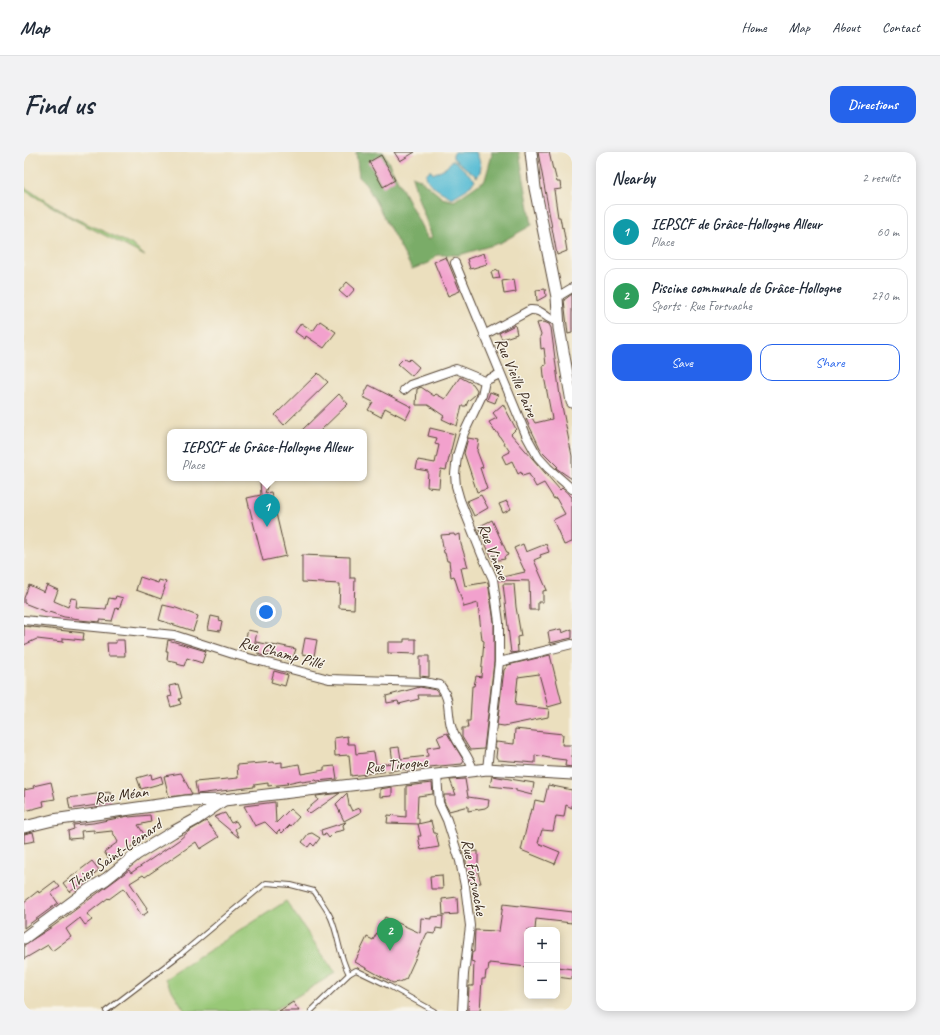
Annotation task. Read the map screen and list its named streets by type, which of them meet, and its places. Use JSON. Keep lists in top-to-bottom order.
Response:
{
  "streets": {
    "street": [
      "Rue Vieille Paire",
      "Rue Vinâve",
      "Rue Champ Pillé",
      "Rue Tirogne",
      "Rue Méan",
      "Thier Saint-Léonard",
      "Rue Forsvache"
    ]
  },
  "crossings": [
    ["Rue Vinâve", "Rue Tirogne"],
    ["Rue Champ Pillé", "Rue Tirogne"],
    ["Rue Tirogne", "Rue Méan"],
    ["Rue Tirogne", "Thier Saint-Léonard"],
    ["Rue Tirogne", "Rue Forsvache"],
    ["Rue Méan", "Thier Saint-Léonard"]
  ],
  "page": {
    "header": "Map",
    "nav": [
      "Home",
      "Map",
      "About",
      "Contact"
    ],
    "buttons": [
      "Directions",
      ["Save", "Share"]
    ],
    "title": "Find us",
    "heading": ["Nearby", "2 results"],
    "list": [
      {
        "mark": "1",
        "name": "IEPSCF de Grâce-Hollogne Alleur",
        "note": "Place",
        "value": "60 m"
      },
      {
        "mark": "2",
        "name": "Piscine communale de Grâce-Hollogne",
        "note": "Sports · Rue Forsvache",
        "value": "270 m"
      }
    ],
    "popup": ["IEPSCF de Grâce-Hollogne Alleur", "Place"],
    "pins": ["1", "2"],
    "map_buttons": ["+", "−"]
  }
}
